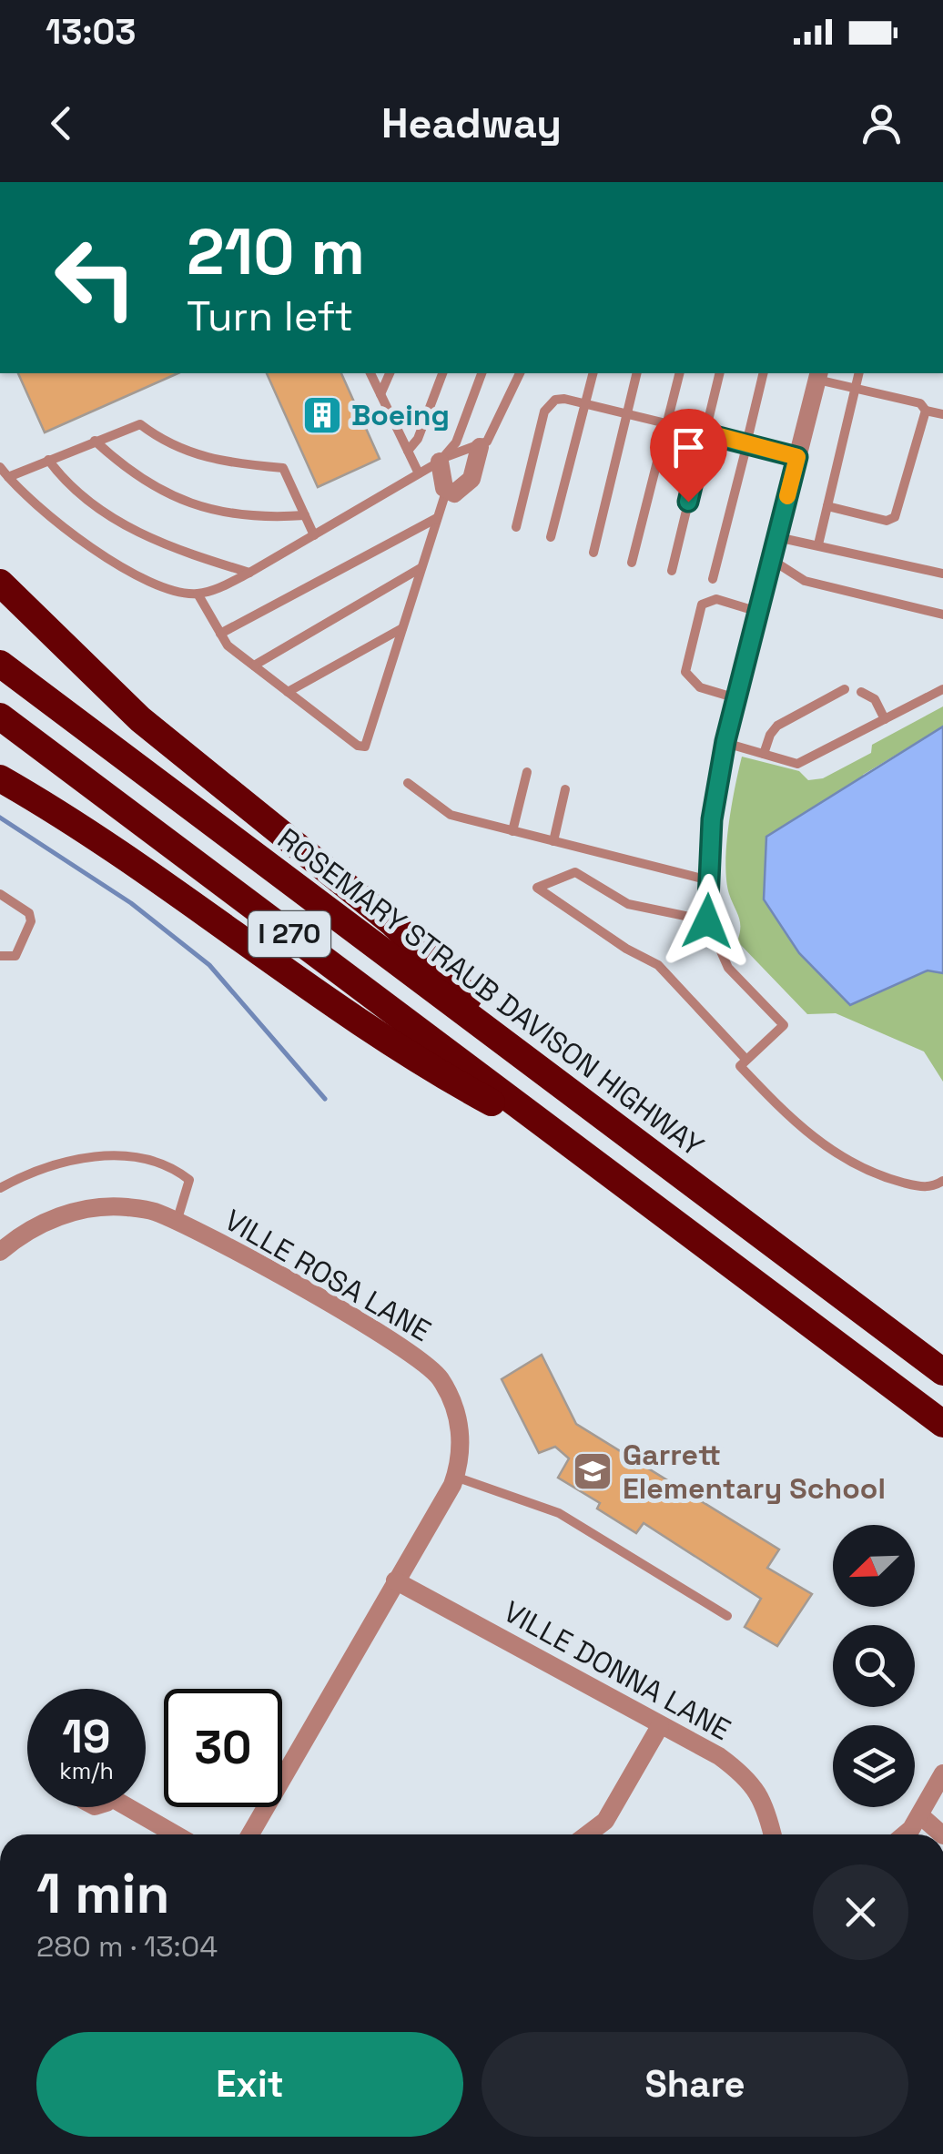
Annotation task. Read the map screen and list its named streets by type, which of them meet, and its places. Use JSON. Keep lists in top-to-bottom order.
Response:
{
  "streets": {
    "highway": ["I 270", "ROSEMARY STRAUB DAVISON HIGHWAY"],
    "street": ["VILLE ROSA LANE", "VILLE DONNA LANE"]
  },
  "crossings": [
    ["VILLE ROSA LANE", "VILLE DONNA LANE"]
  ],
  "places": {
    "building": ["Boeing"],
    "school or university": ["Garrett Elementary School"]
  },
  "north": "bottom left",
  "page": {
    "status": "13:03",
    "header": "Headway",
    "turn": ["210 m", "Turn left"],
    "speed": "19 km/h",
    "limit": "30",
    "heading": ["1 min", "280 m · 13:04"],
    "buttons": ["Exit", "Share"]
  }
}
